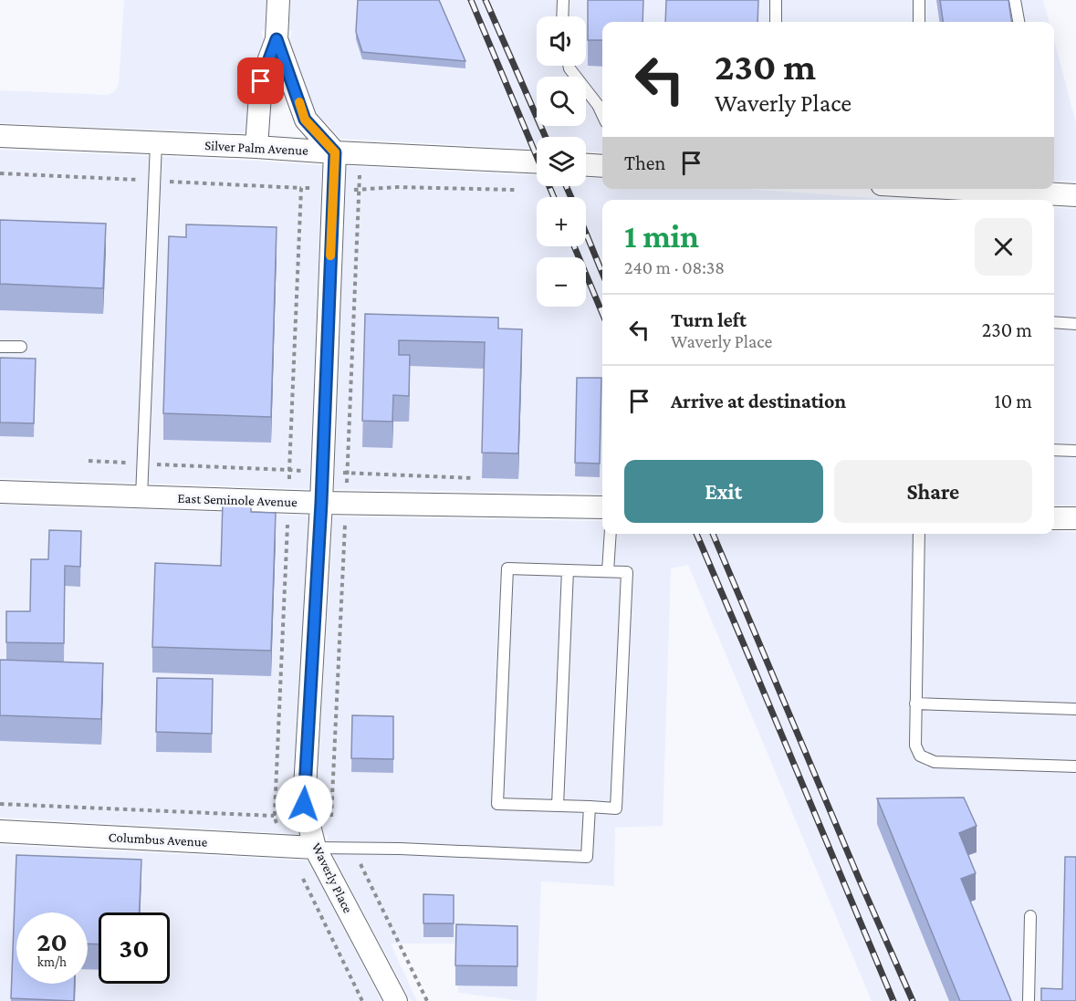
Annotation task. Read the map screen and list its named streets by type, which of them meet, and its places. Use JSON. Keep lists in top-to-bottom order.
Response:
{
  "streets": {
    "street": [
      "Silver Palm Avenue",
      "East Seminole Avenue",
      "Columbus Avenue",
      "Waverly Place"
    ]
  },
  "crossings": [
    ["Silver Palm Avenue", "Waverly Place"],
    ["East Seminole Avenue", "Waverly Place"],
    ["Columbus Avenue", "Waverly Place"]
  ],
  "page": {
    "map_buttons": ["+", "−"],
    "turn": ["230 m", "Waverly Place"],
    "then": "Then",
    "heading": ["1 min", "240 m · 08:38"],
    "list": [
      {
        "name": "Turn left",
        "note": "Waverly Place",
        "value": "230 m"
      },
      {
        "name": "Arrive at destination",
        "value": "10 m"
      }
    ],
    "buttons": ["Exit", "Share"],
    "speed": "20 km/h",
    "limit": "30"
  }
}
